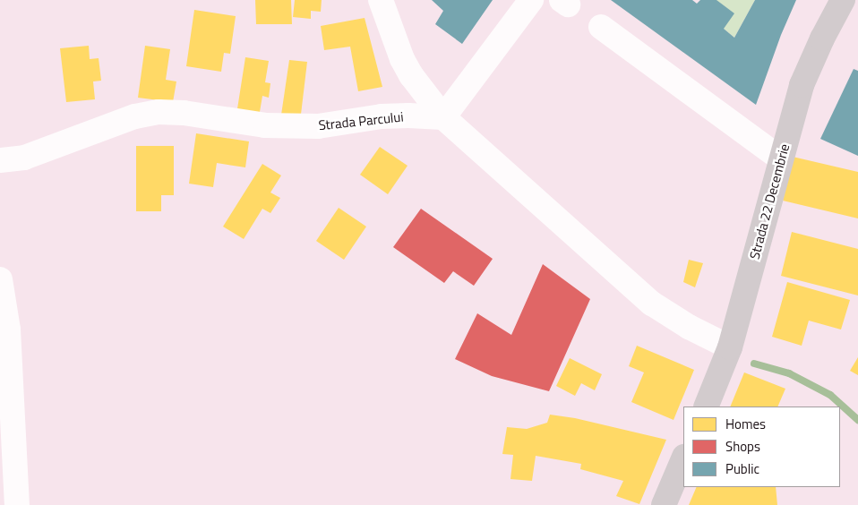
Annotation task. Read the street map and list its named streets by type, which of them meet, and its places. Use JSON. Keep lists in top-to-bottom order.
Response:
{
  "streets": {
    "main road": ["Strada 22 Decembrie"],
    "street": ["Strada Parcului"]
  },
  "legend": ["Homes", "Shops", "Public"]
}
